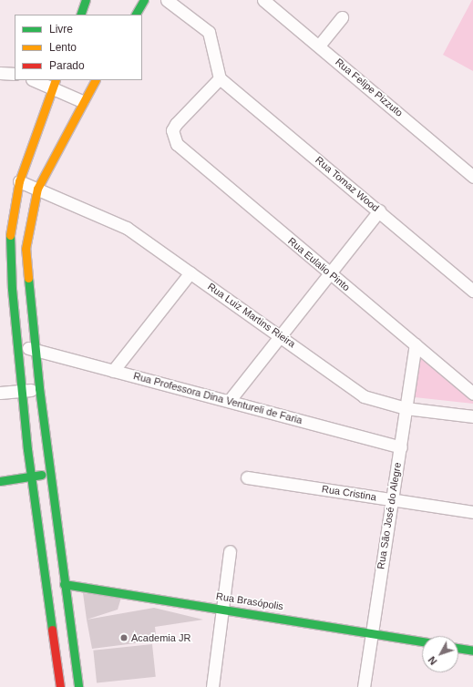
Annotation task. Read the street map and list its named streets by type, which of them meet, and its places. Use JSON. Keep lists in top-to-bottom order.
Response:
{
  "streets": {
    "main road": ["Rua Brasópolis"],
    "street": [
      "Rua Felipe Pizzuto",
      "Rua Tomaz Wood",
      "Rua Eulalio Pinto",
      "Rua Luiz Martins Rieira",
      "Rua Professora Dina Ventureli de Faria",
      "Rua Cristina",
      "Rua São José do Alegre"
    ]
  },
  "crossings": [
    ["Rua Tomaz Wood", "Rua Eulalio Pinto"],
    ["Rua Eulalio Pinto", "Rua São José do Alegre"],
    ["Rua Luiz Martins Rieira", "Rua São José do Alegre"],
    ["Rua Professora Dina Ventureli de Faria", "Rua São José do Alegre"],
    ["Rua Cristina", "Rua São José do Alegre"],
    ["Rua São José do Alegre", "Rua Brasópolis"]
  ],
  "places": ["Academia JR"],
  "legend": ["Livre", "Lento", "Parado"],
  "north": "bottom left"
}
